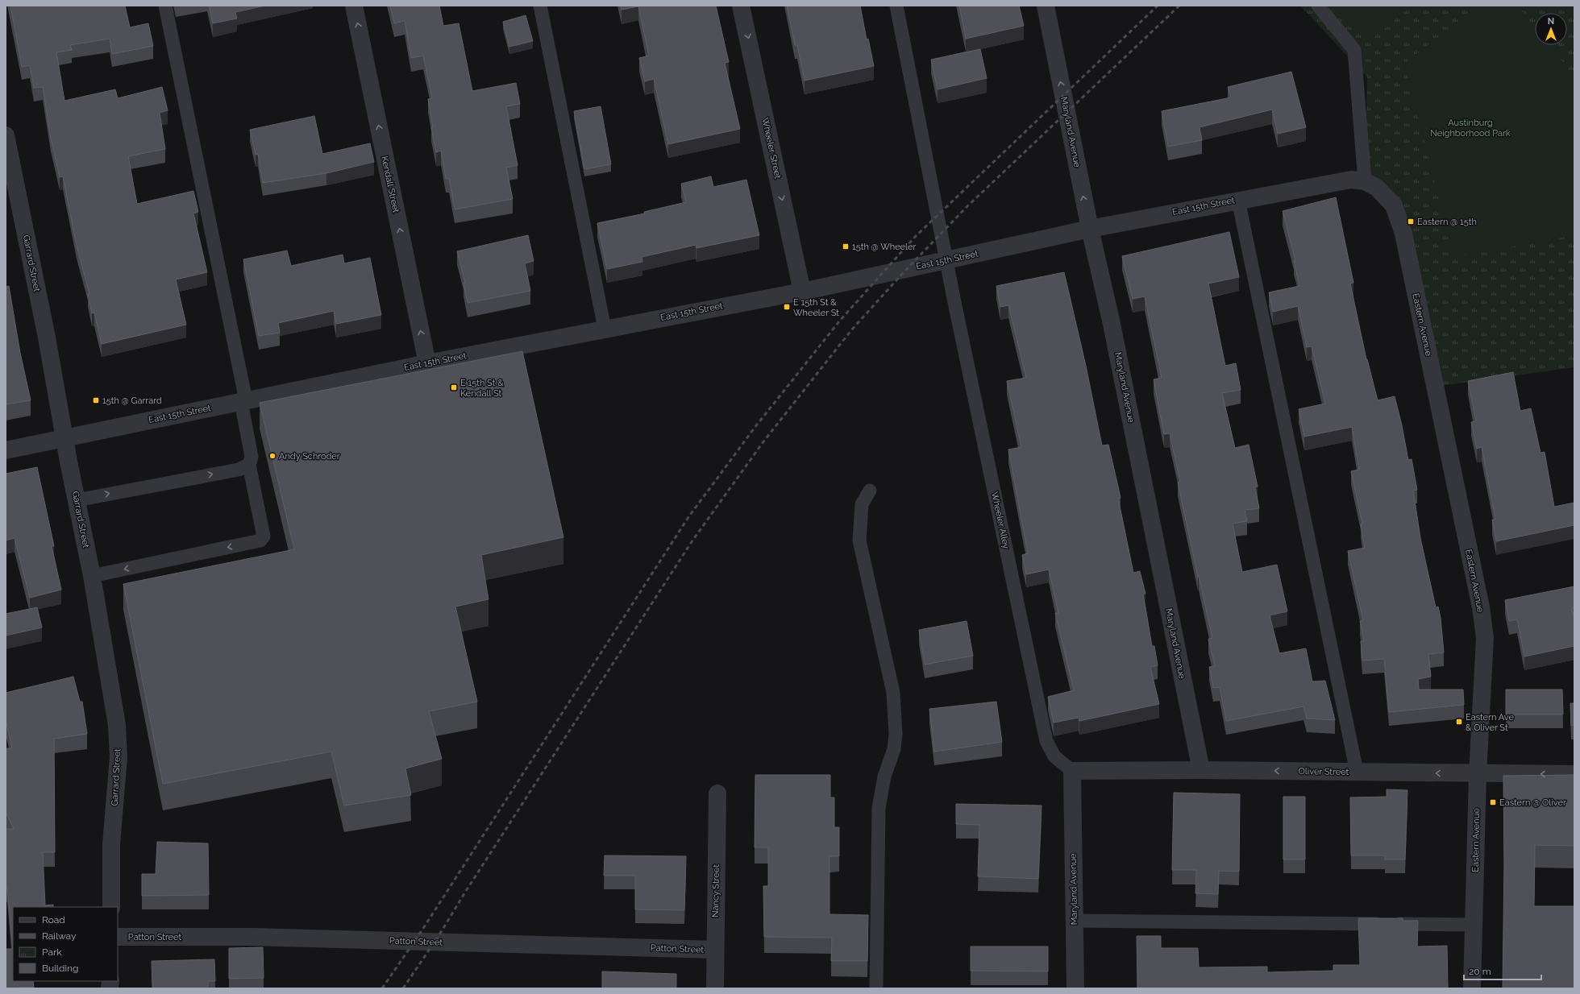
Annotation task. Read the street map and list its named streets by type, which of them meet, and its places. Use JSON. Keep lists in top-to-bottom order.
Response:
{
  "streets": {
    "street": [
      "Maryland Avenue",
      "Wheeler Street",
      "Kendall Street",
      "East 15th Street",
      "Garrard Street",
      "Eastern Avenue",
      "Oliver Street",
      "Nancy Street",
      "Patton Street"
    ],
    "lane": ["Wheeler Alley"]
  },
  "crossings": [
    ["Maryland Avenue", "East 15th Street"],
    ["Maryland Avenue", "Wheeler Alley"],
    ["Maryland Avenue", "Oliver Street"],
    ["Wheeler Street", "East 15th Street"],
    ["Kendall Street", "East 15th Street"],
    ["East 15th Street", "Garrard Street"],
    ["East 15th Street", "Eastern Avenue"],
    ["East 15th Street", "Wheeler Alley"],
    ["Eastern Avenue", "Oliver Street"],
    ["Wheeler Alley", "Oliver Street"],
    ["Nancy Street", "Patton Street"]
  ],
  "one_way": ["Wheeler Street", "Kendall Street", "Oliver Street"],
  "parks": ["Austinburg Neighborhood Park"],
  "places": {
    "transit": [
      "Eastern @ 15th",
      "15th @ Wheeler",
      "E 15th St & Wheeler St",
      "E 15th St & Kendall St",
      "15th @ Garrard",
      "Eastern Ave & Oliver St",
      "Eastern @ Oliver"
    ],
    "other": ["Andy Schroder"]
  },
  "legend": [
    "Road",
    "Railway",
    "Park",
    "Building"
  ],
  "scale_bar": "20 m",
  "north": "top"
}
